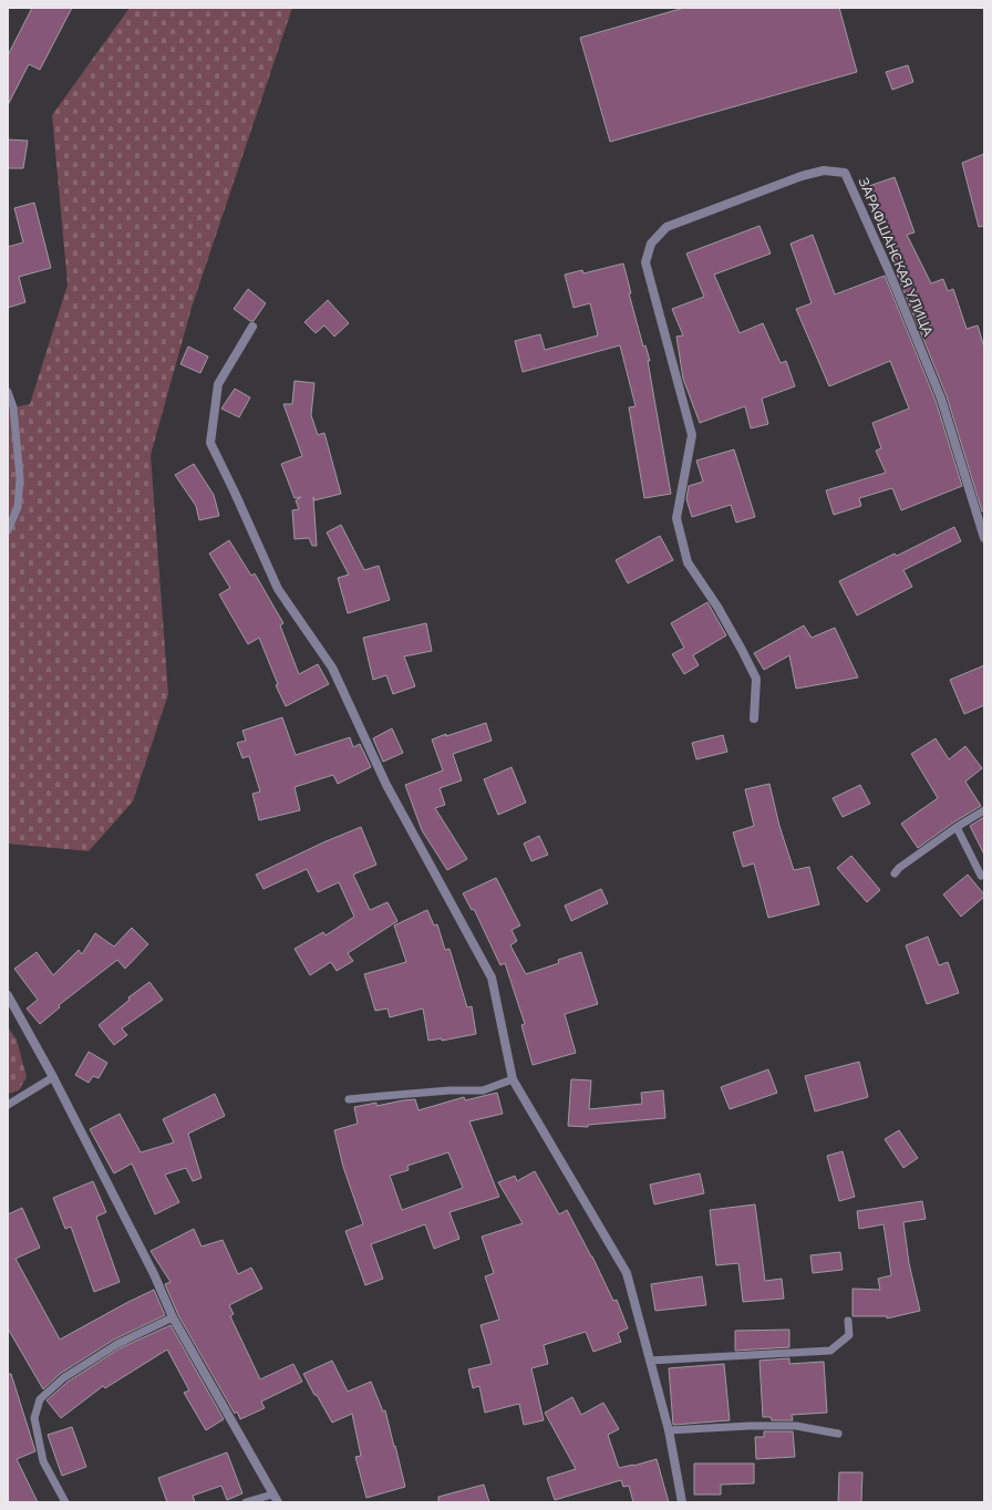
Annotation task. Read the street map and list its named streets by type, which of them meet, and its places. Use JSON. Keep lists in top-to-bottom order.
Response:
{
  "streets": {
    "street": ["ЗАРАФШАНСКАЯ УЛИЦА"]
  }
}
